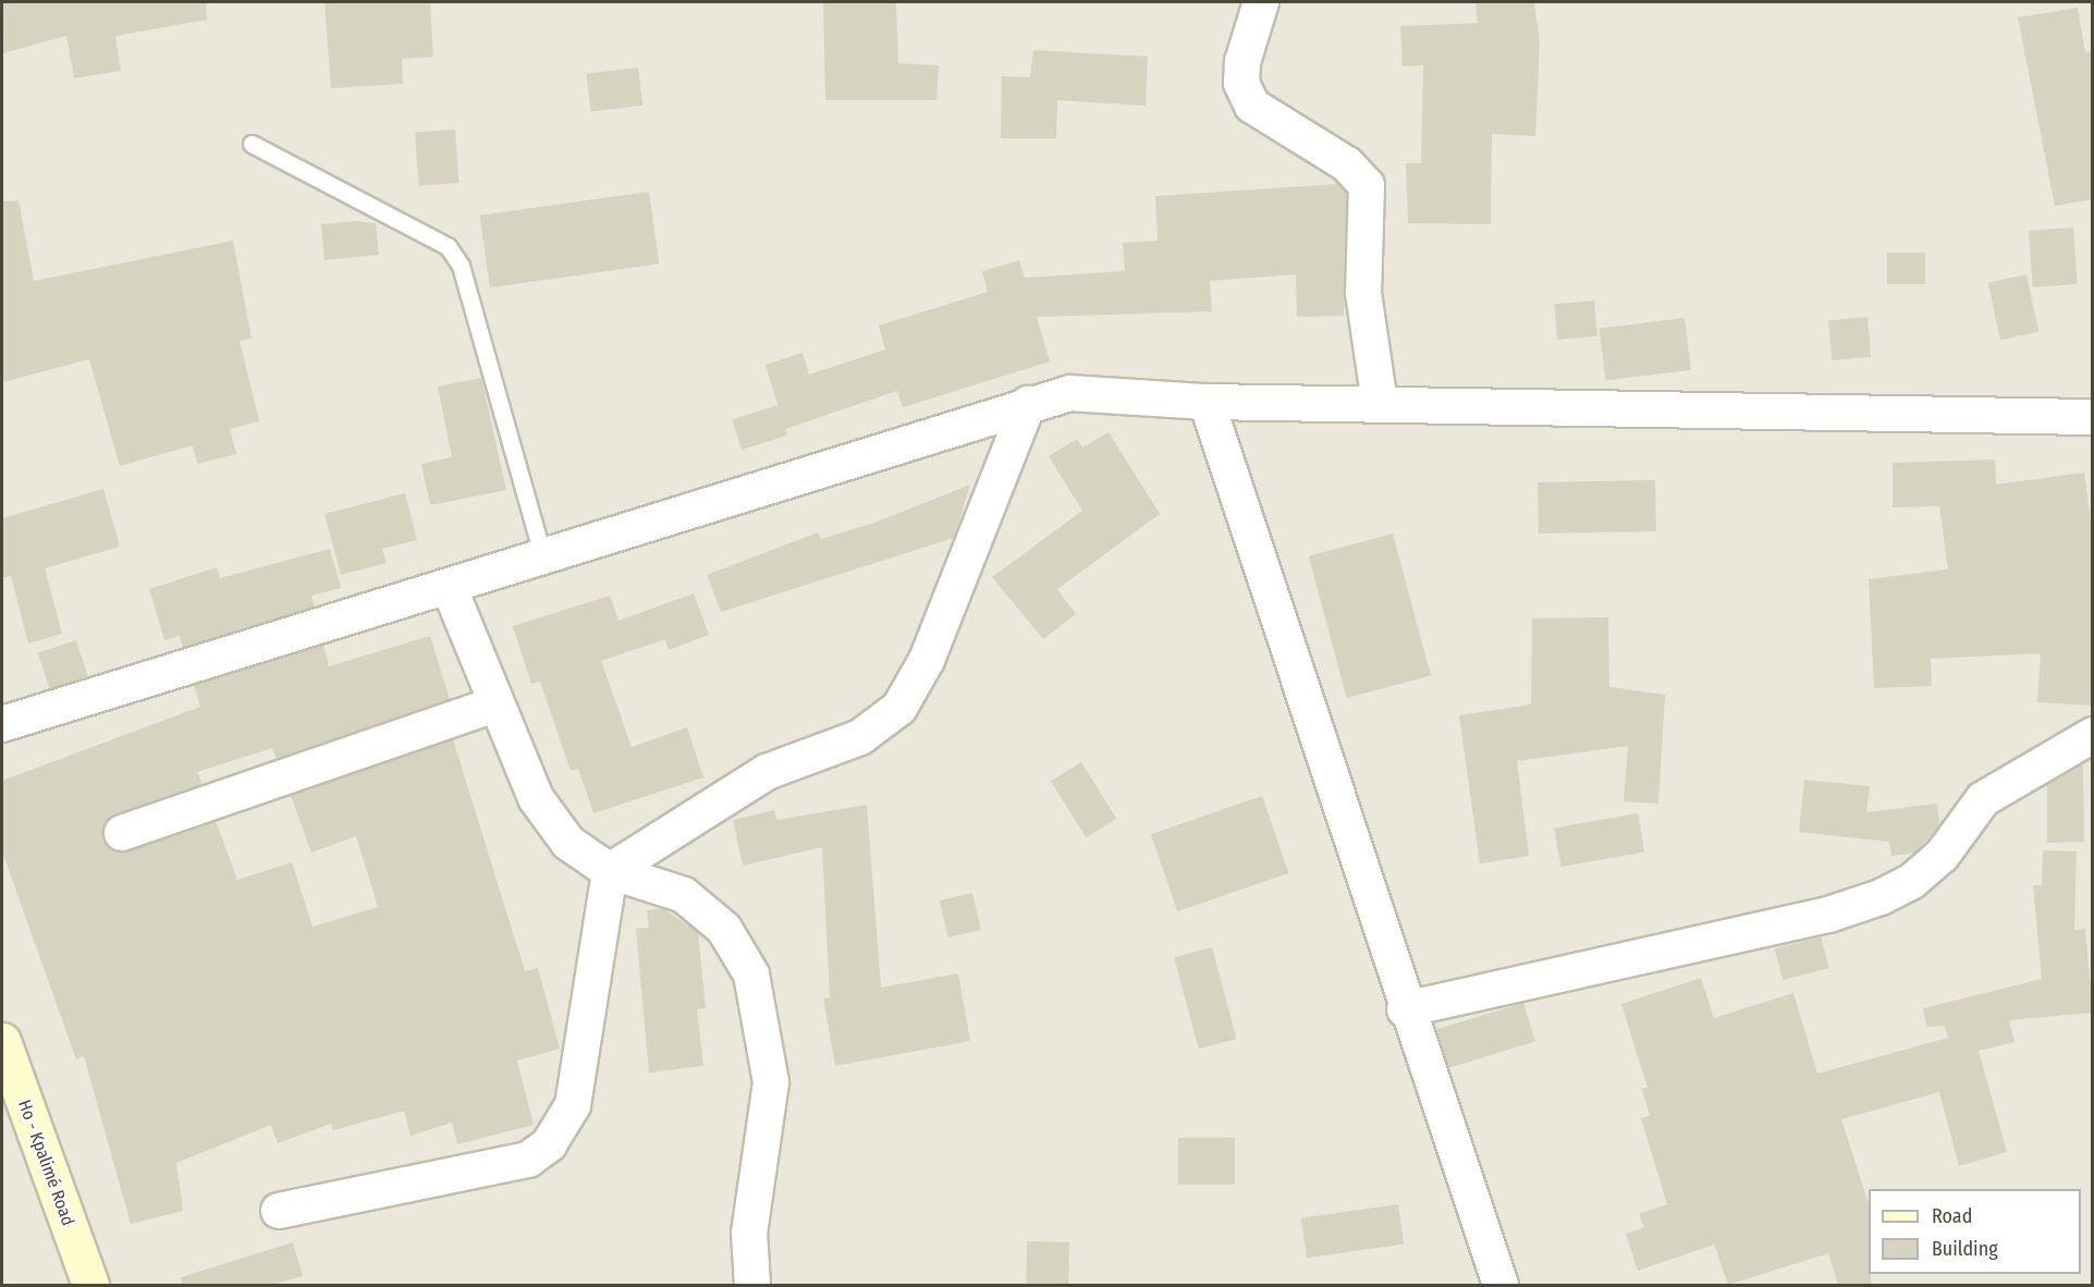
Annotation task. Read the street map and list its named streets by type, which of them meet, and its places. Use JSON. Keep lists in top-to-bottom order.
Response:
{
  "streets": {
    "main road": ["Ho - Kpalimé Road"]
  },
  "legend": ["Road", "Building"]
}
